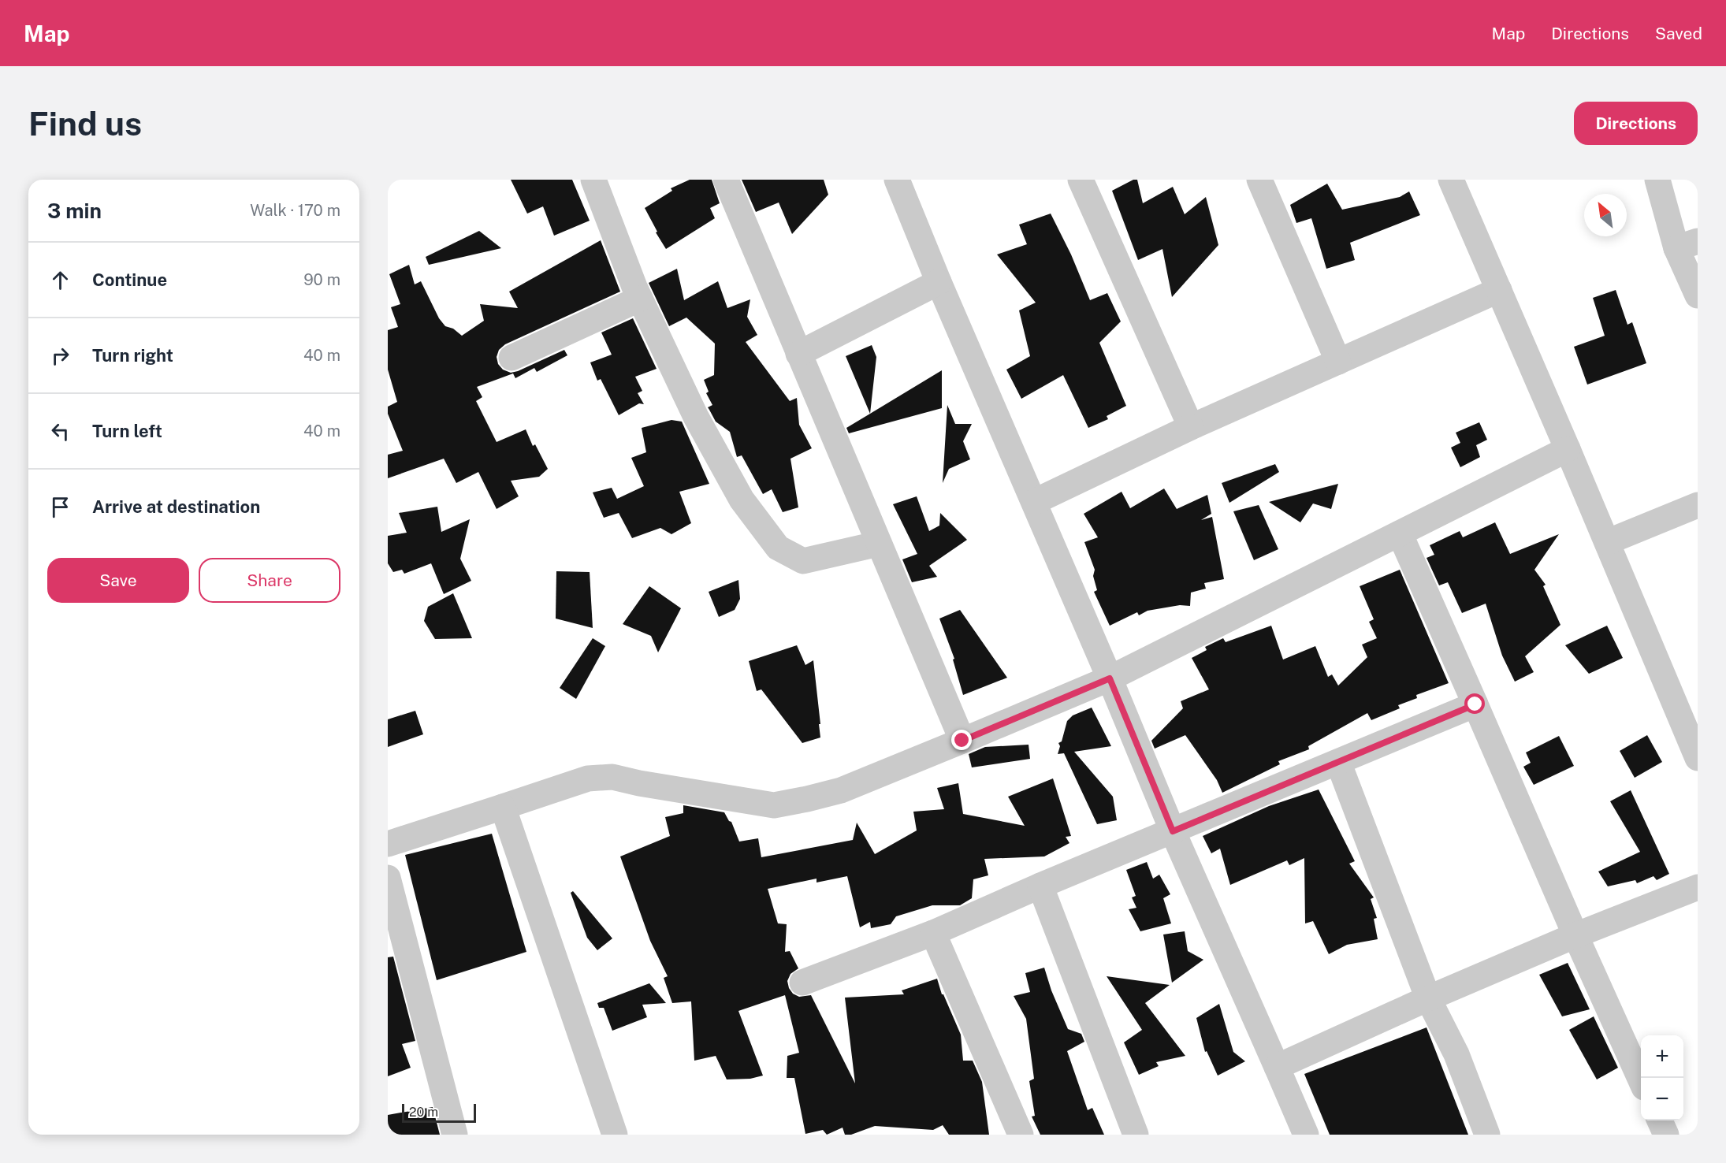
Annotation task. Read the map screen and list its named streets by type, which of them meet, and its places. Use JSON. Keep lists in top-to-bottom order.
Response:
{
  "scale_bar": "20 m",
  "north": "top left",
  "page": {
    "header": "Map",
    "nav": ["Map", "Directions", "Saved"],
    "buttons": [
      "Directions",
      ["Save", "Share"]
    ],
    "title": "Find us",
    "heading": ["3 min", "Walk · 170 m"],
    "list": [
      ["Continue", "90 m"],
      ["Turn right", "40 m"],
      ["Turn left", "40 m"],
      "Arrive at destination"
    ],
    "map_buttons": ["+", "−"],
    "scale": "20 m"
  }
}
